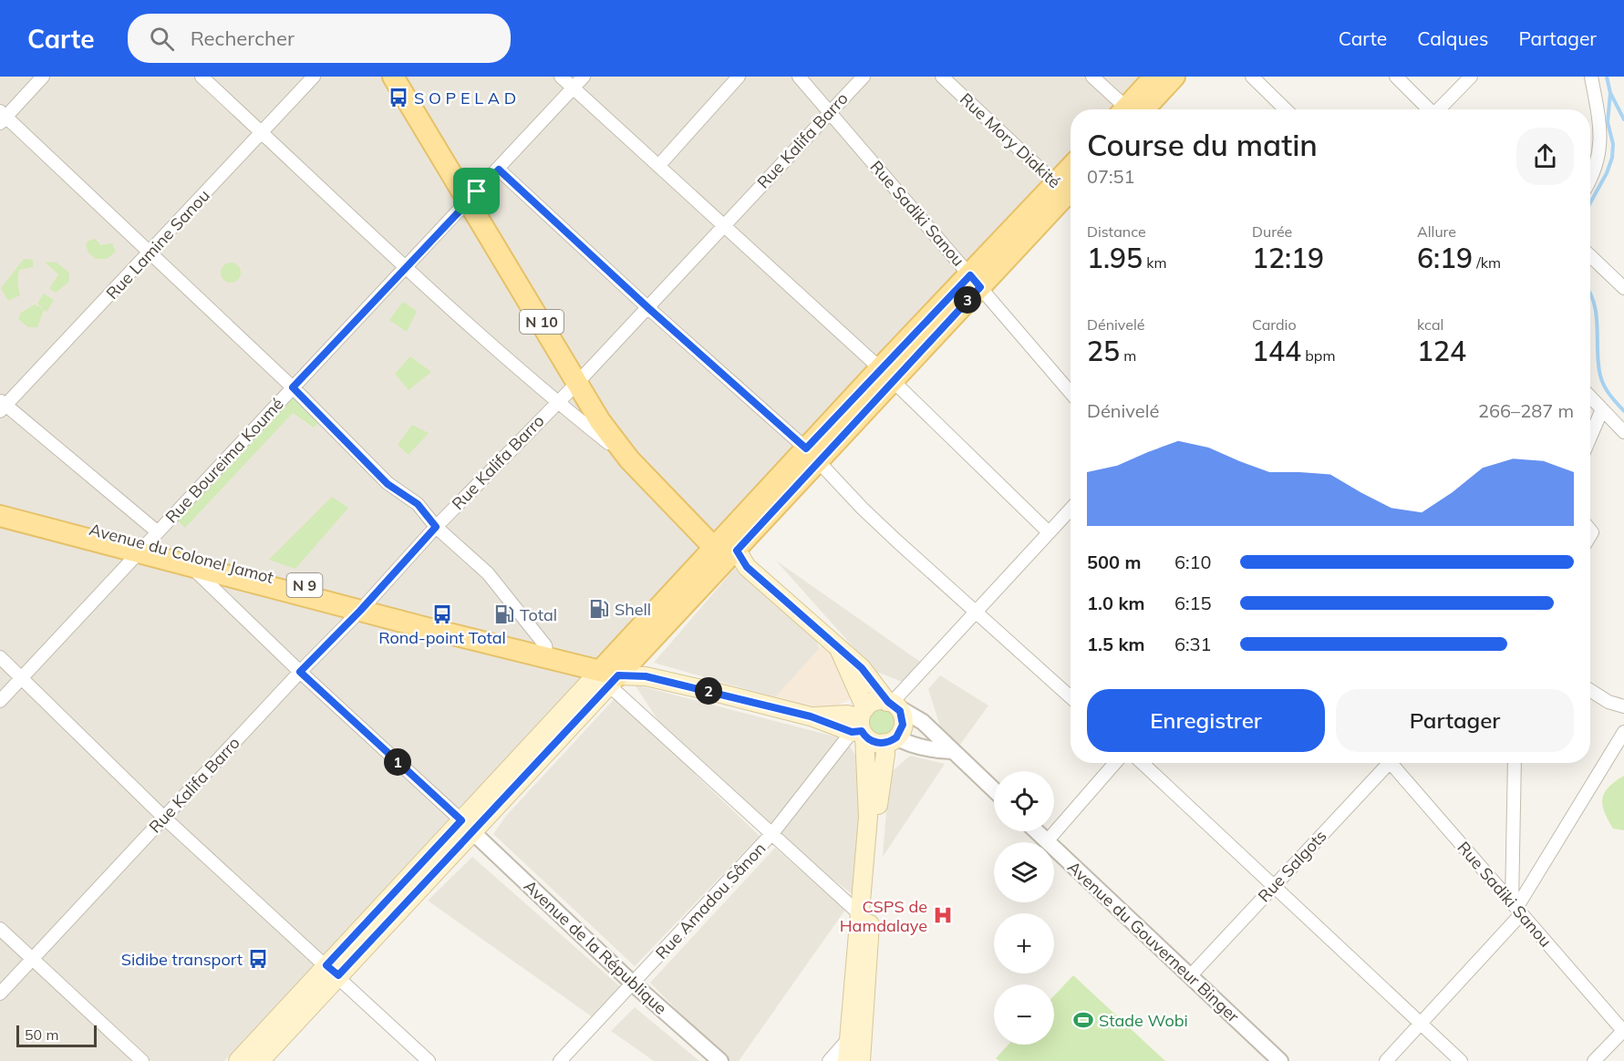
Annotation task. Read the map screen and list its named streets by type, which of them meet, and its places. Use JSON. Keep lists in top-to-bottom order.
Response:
{
  "streets": {
    "main road": ["N 10", "Avenue du Colonel Jamot", "N 9"],
    "street": [
      "Rue Kalifa Barro",
      "Rue Mory Diakité",
      "Rue Sadiki Sanou",
      "Rue Lamine Sanou",
      "Rue Boureima Koumé",
      "Rue Salgots",
      "Rue Amadou Sânon",
      "Avenue du Gouverneur Binger",
      "Avenue de la République"
    ]
  },
  "crossings": [
    ["Rue Kalifa Barro", "Rue Sadiki Sanou"],
    ["Rue Kalifa Barro", "N 10"],
    ["Rue Kalifa Barro", "Avenue du Colonel Jamot"],
    ["N 10", "Rue Boureima Koumé"],
    ["N 10", "Avenue du Colonel Jamot"],
    ["N 10", "Rue Amadou Sânon"],
    ["Rue Boureima Koumé", "Avenue du Colonel Jamot"],
    ["Avenue du Colonel Jamot", "Rue Amadou Sânon"],
    ["Rue Salgots", "Avenue du Gouverneur Binger"],
    ["Rue Amadou Sânon", "Avenue de la République"]
  ],
  "places": {
    "bus stop": ["S O P E L A D", "Rond-point Total", "Sidibe transport"],
    "fuel station": ["Shell", "Total"],
    "hospital": ["CSPS de Hamdalaye"],
    "sports": ["Stade Wobi"]
  },
  "scale_bar": "50 m",
  "page": {
    "header": "Carte",
    "search": "Rechercher",
    "nav": ["Carte", "Calques", "Partager"],
    "heading": ["Course du matin", "07:51"],
    "stats": [
      ["Distance", "1.95 km"],
      ["Durée", "12:19"],
      ["Allure", "6:19 /km"],
      ["Dénivelé", "25 m"],
      ["Cardio", "144 bpm"],
      ["kcal", "124"]
    ],
    "pins": ["3", "2", "1"],
    "chart": ["Dénivelé", "266–287 m"],
    "list": [
      {
        "name": "500 m",
        "note": "6:10"
      },
      {
        "name": "1.0 km",
        "note": "6:15"
      },
      {
        "name": "1.5 km",
        "note": "6:31"
      }
    ],
    "buttons": ["Enregistrer", "Partager"],
    "map_buttons": ["+", "−"],
    "scale": "50 m"
  }
}
